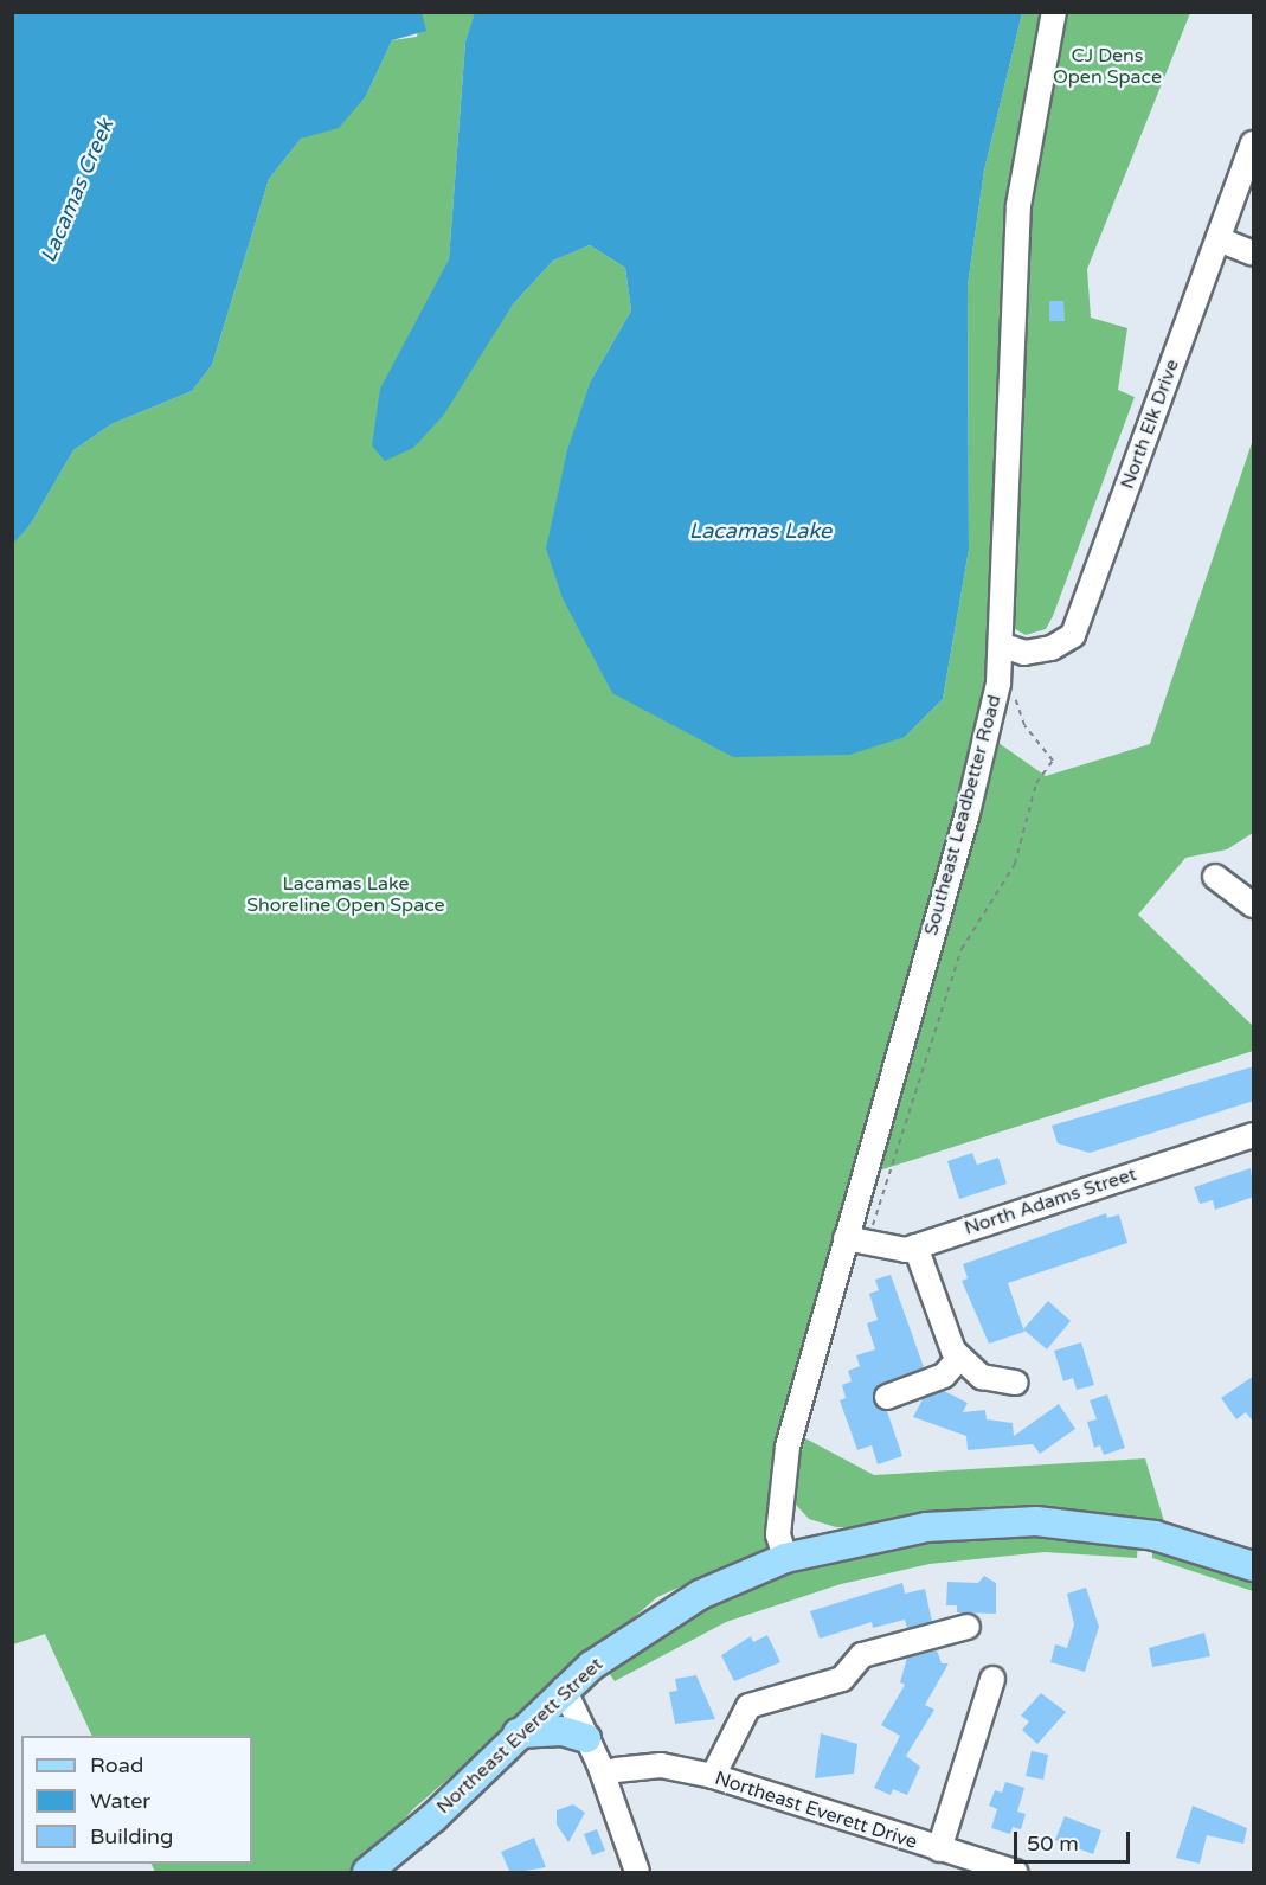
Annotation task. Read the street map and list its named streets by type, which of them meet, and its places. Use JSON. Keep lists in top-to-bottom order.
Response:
{
  "streets": {
    "main road": ["Northeast Everett Street"],
    "street": [
      "North Elk Drive",
      "Southeast Leadbetter Road",
      "North Adams Street",
      "Northeast Everett Drive"
    ]
  },
  "crossings": [
    ["North Elk Drive", "Southeast Leadbetter Road"],
    ["Southeast Leadbetter Road", "North Adams Street"],
    ["Southeast Leadbetter Road", "Northeast Everett Street"]
  ],
  "water": ["Lacamas Creek", "Lacamas Lake"],
  "parks": ["CJ Dens Open Space", "Lacamas Lake Shoreline Open Space"],
  "legend": ["Road", "Water", "Building"],
  "scale_bar": "50 m"
}
